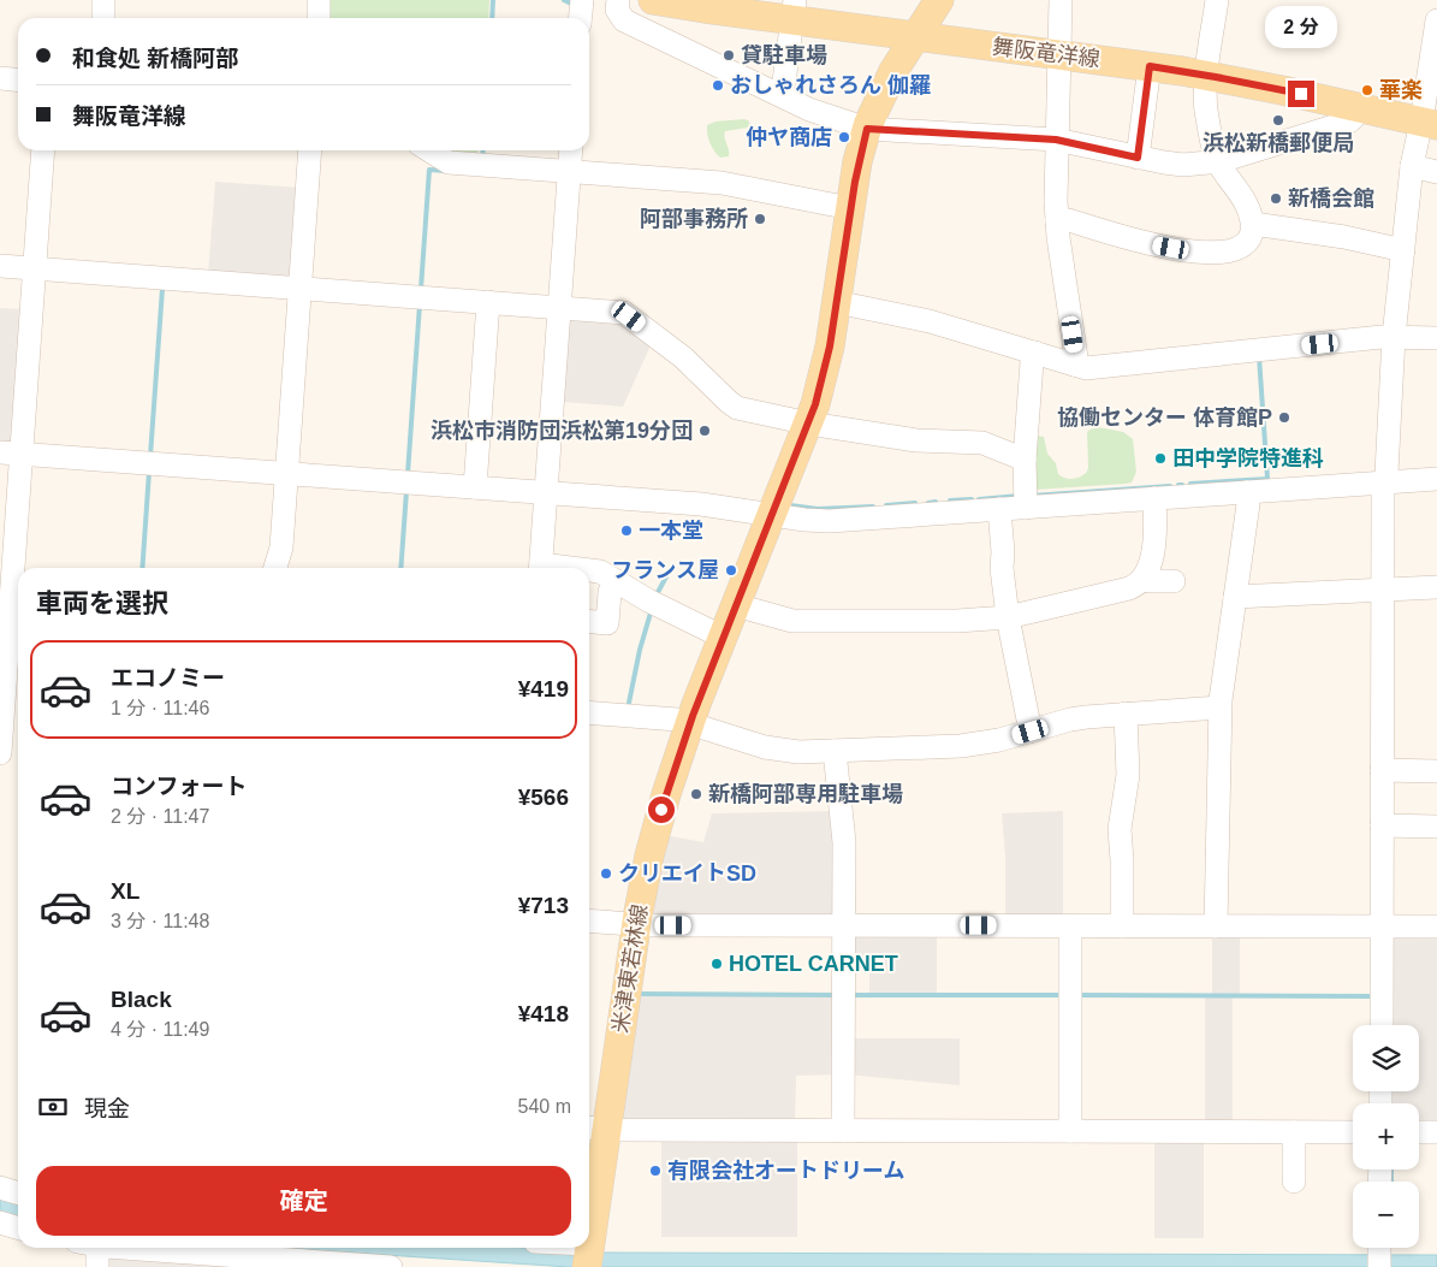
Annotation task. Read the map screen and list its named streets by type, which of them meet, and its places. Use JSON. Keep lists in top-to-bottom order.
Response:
{
  "streets": {
    "main road": ["舞阪竜洋線", "米津東若林線"]
  },
  "crossings": [
    ["舞阪竜洋線", "米津東若林線"]
  ],
  "places": [
    "貸駐車場",
    "おしゃれさろん 伽羅",
    "華楽",
    "浜松新橋郵便局",
    "仲ヤ商店",
    "新橋会館",
    "阿部事務所",
    "協働センター 体育館P",
    "浜松市消防団浜松第19分団",
    "田中学院特進科",
    "一本堂",
    "フランス屋",
    "新橋阿部専用駐車場",
    "クリエイトSD",
    "HOTEL CARNET",
    "有限会社オートドリーム"
  ],
  "page": {
    "bubble": "2 分",
    "banner": ["和食処 新橋阿部", "舞阪竜洋線"],
    "heading": "車両を選択",
    "list": [
      {
        "name": "エコノミー",
        "note": "1 分 · 11:46",
        "value": "¥419"
      },
      {
        "name": "コンフォート",
        "note": "2 分 · 11:47",
        "value": "¥566"
      },
      {
        "name": "XL",
        "note": "3 分 · 11:48",
        "value": "¥713"
      },
      {
        "name": "Black",
        "note": "4 分 · 11:49",
        "value": "¥418"
      }
    ],
    "map_buttons": ["+", "−"],
    "pay": ["現金", "540 m"],
    "buttons": "確定"
  }
}
